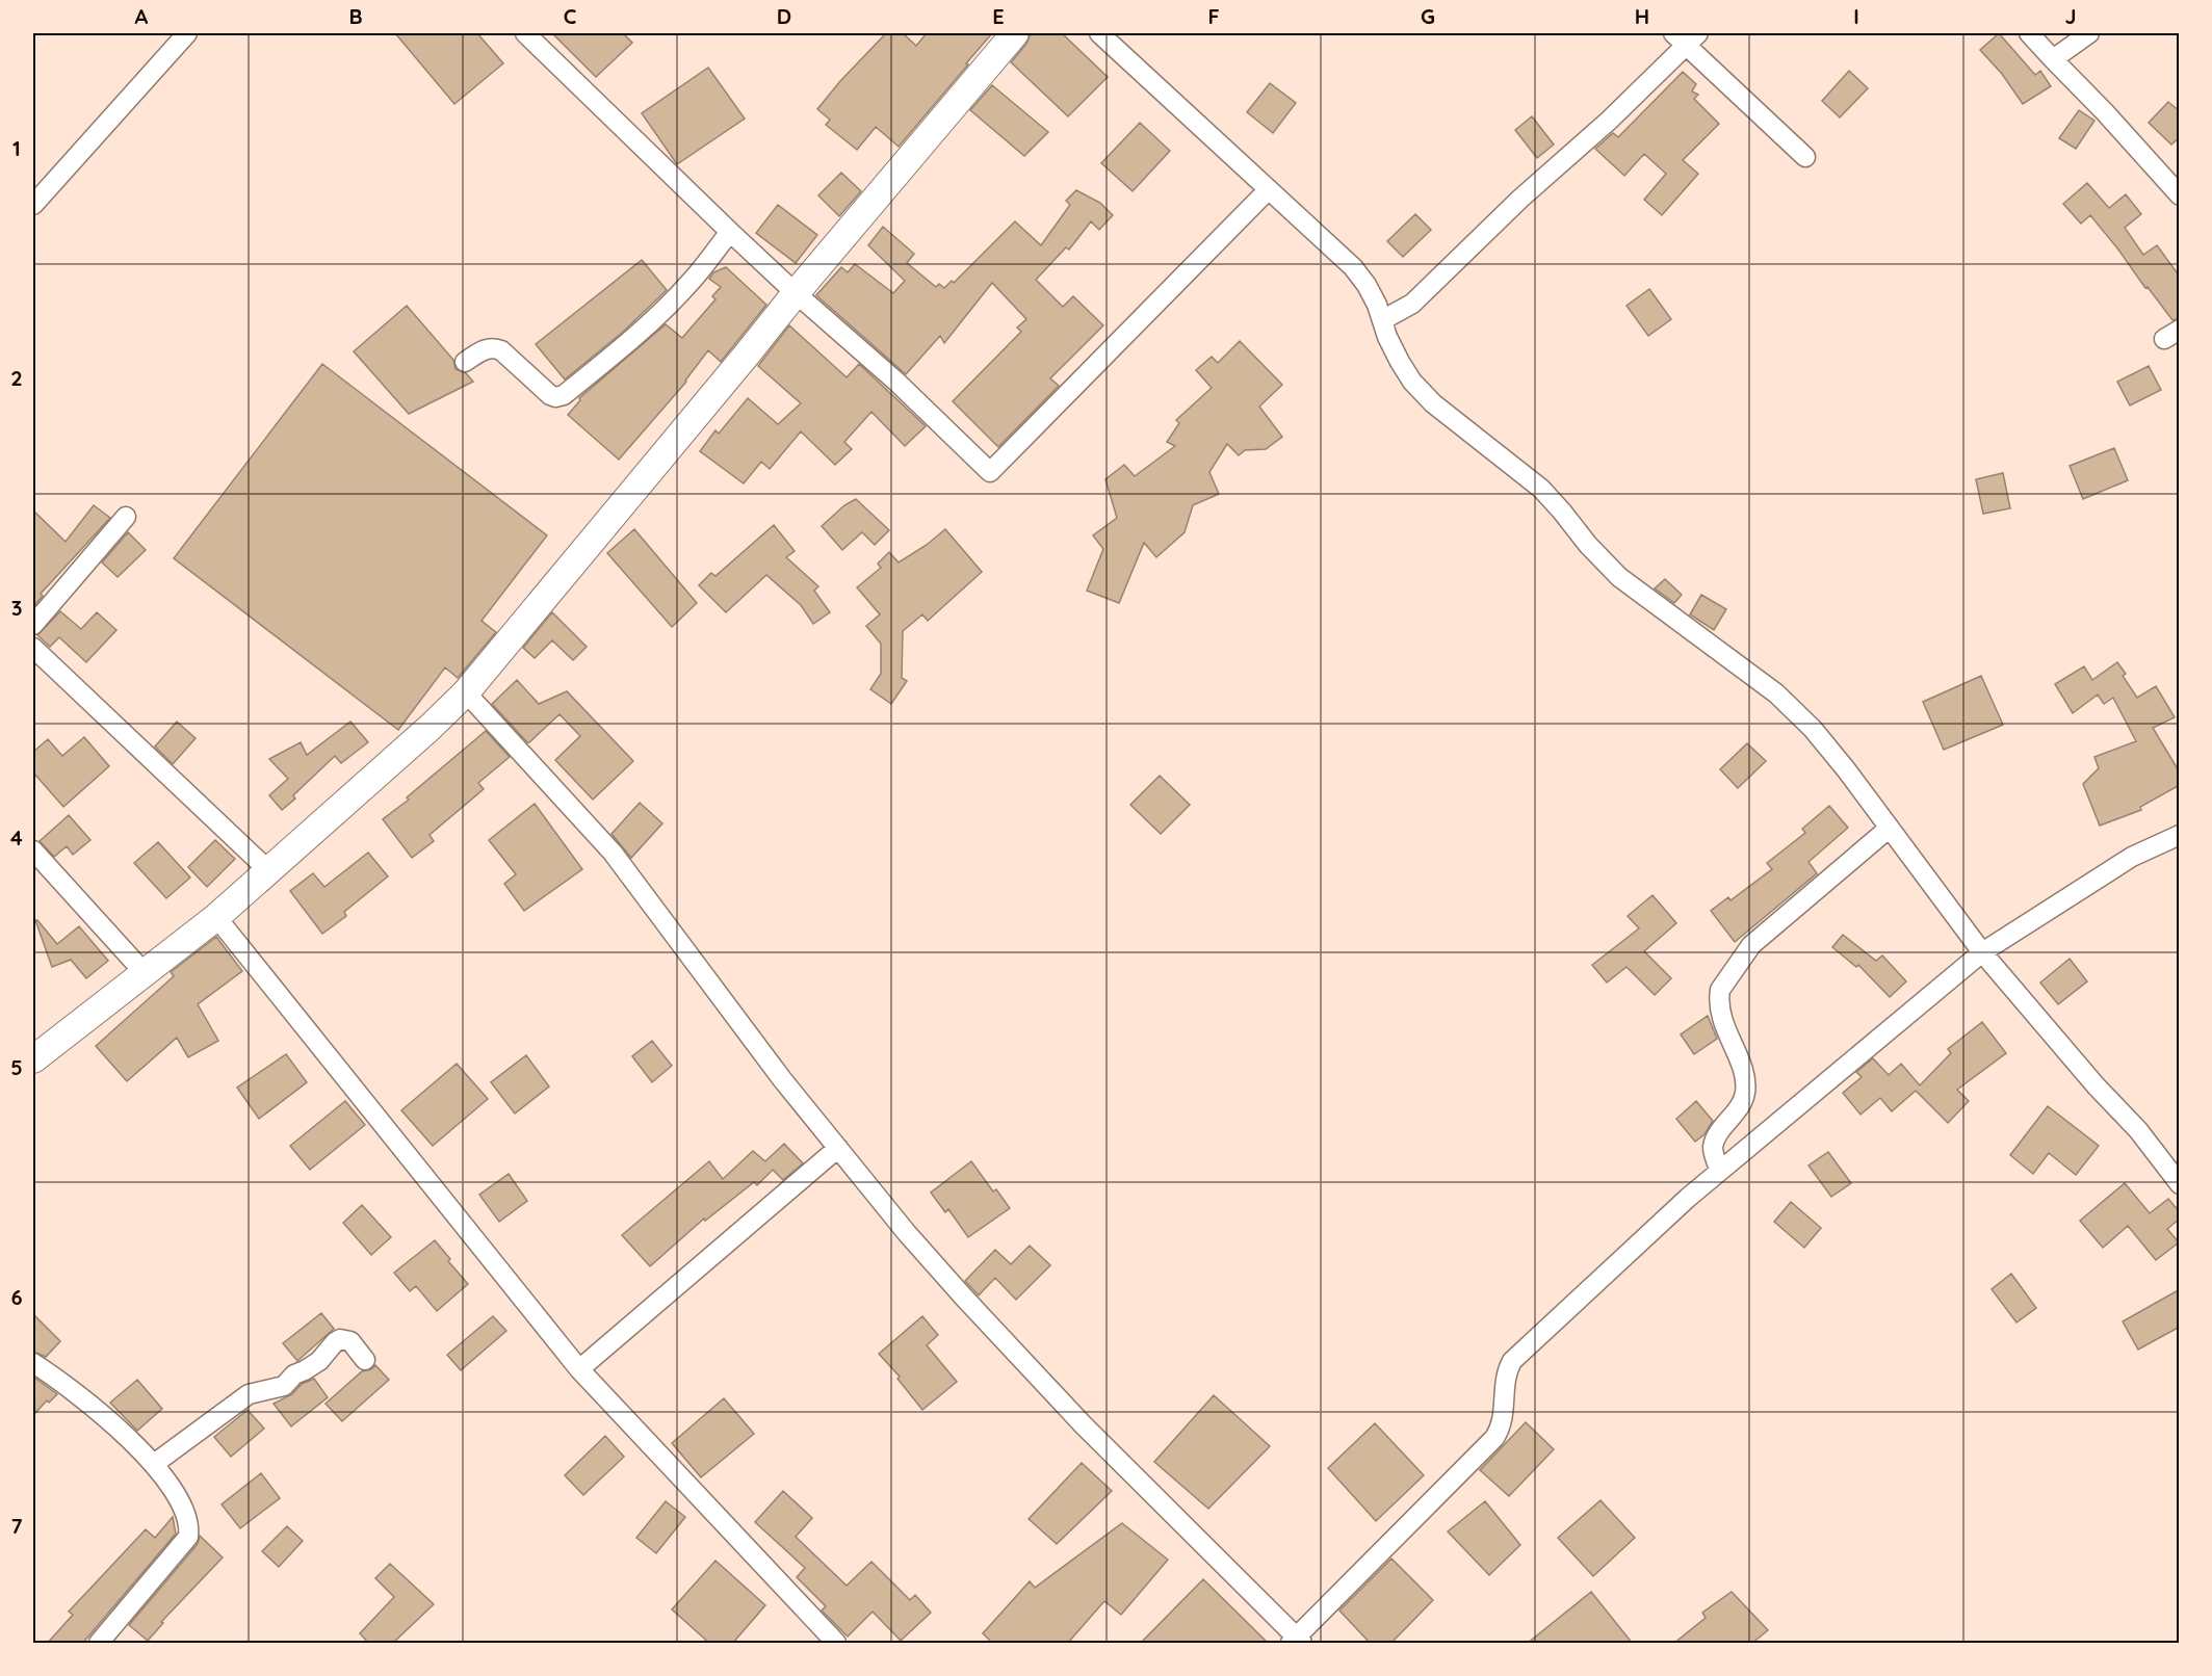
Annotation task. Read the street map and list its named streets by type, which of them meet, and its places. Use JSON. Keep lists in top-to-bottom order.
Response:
{
  "grid": {
    "columns": [
      "A",
      "B",
      "C",
      "D",
      "E",
      "F",
      "G",
      "H",
      "I",
      "J"
    ],
    "rows": [
      "1",
      "2",
      "3",
      "4",
      "5",
      "6",
      "7"
    ]
  }
}
